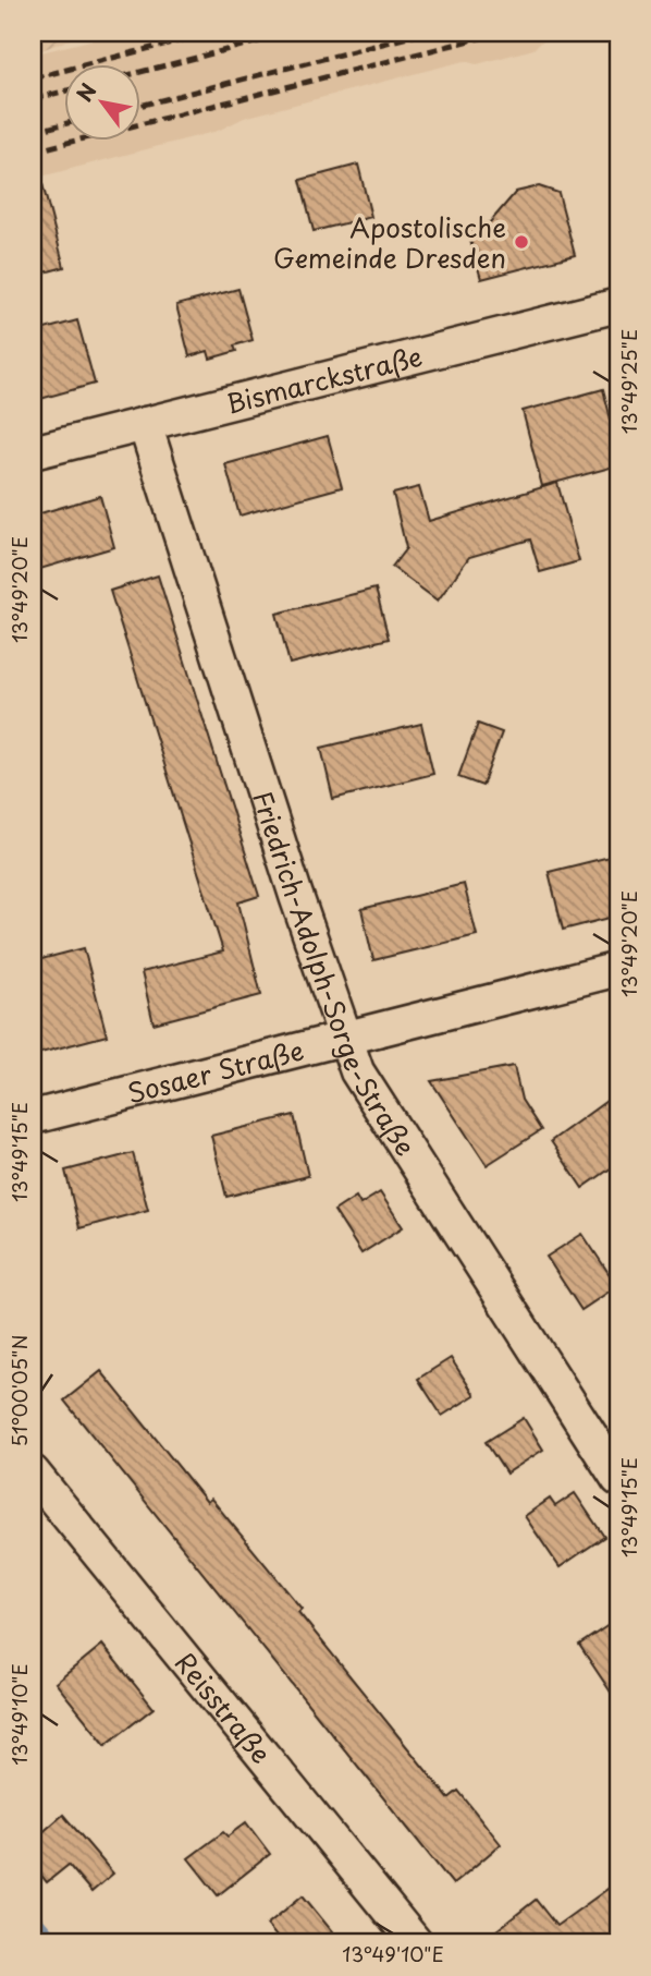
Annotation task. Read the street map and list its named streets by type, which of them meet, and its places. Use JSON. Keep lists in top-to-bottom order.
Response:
{
  "streets": {
    "street": [
      "Bismarckstraße",
      "Friedrich-Adolph-Sorge-Straße",
      "Sosaer Straße",
      "Reisstraße"
    ]
  },
  "crossings": [
    ["Bismarckstraße", "Friedrich-Adolph-Sorge-Straße"],
    ["Friedrich-Adolph-Sorge-Straße", "Sosaer Straße"]
  ],
  "places": ["Apostolische Gemeinde Dresden"],
  "north": "top left",
  "coordinates": [
    "13°49'25\"E",
    "13°49'20\"E",
    "13°49'15\"E",
    "51°00'05\"N",
    "13°49'10\"E"
  ]
}
